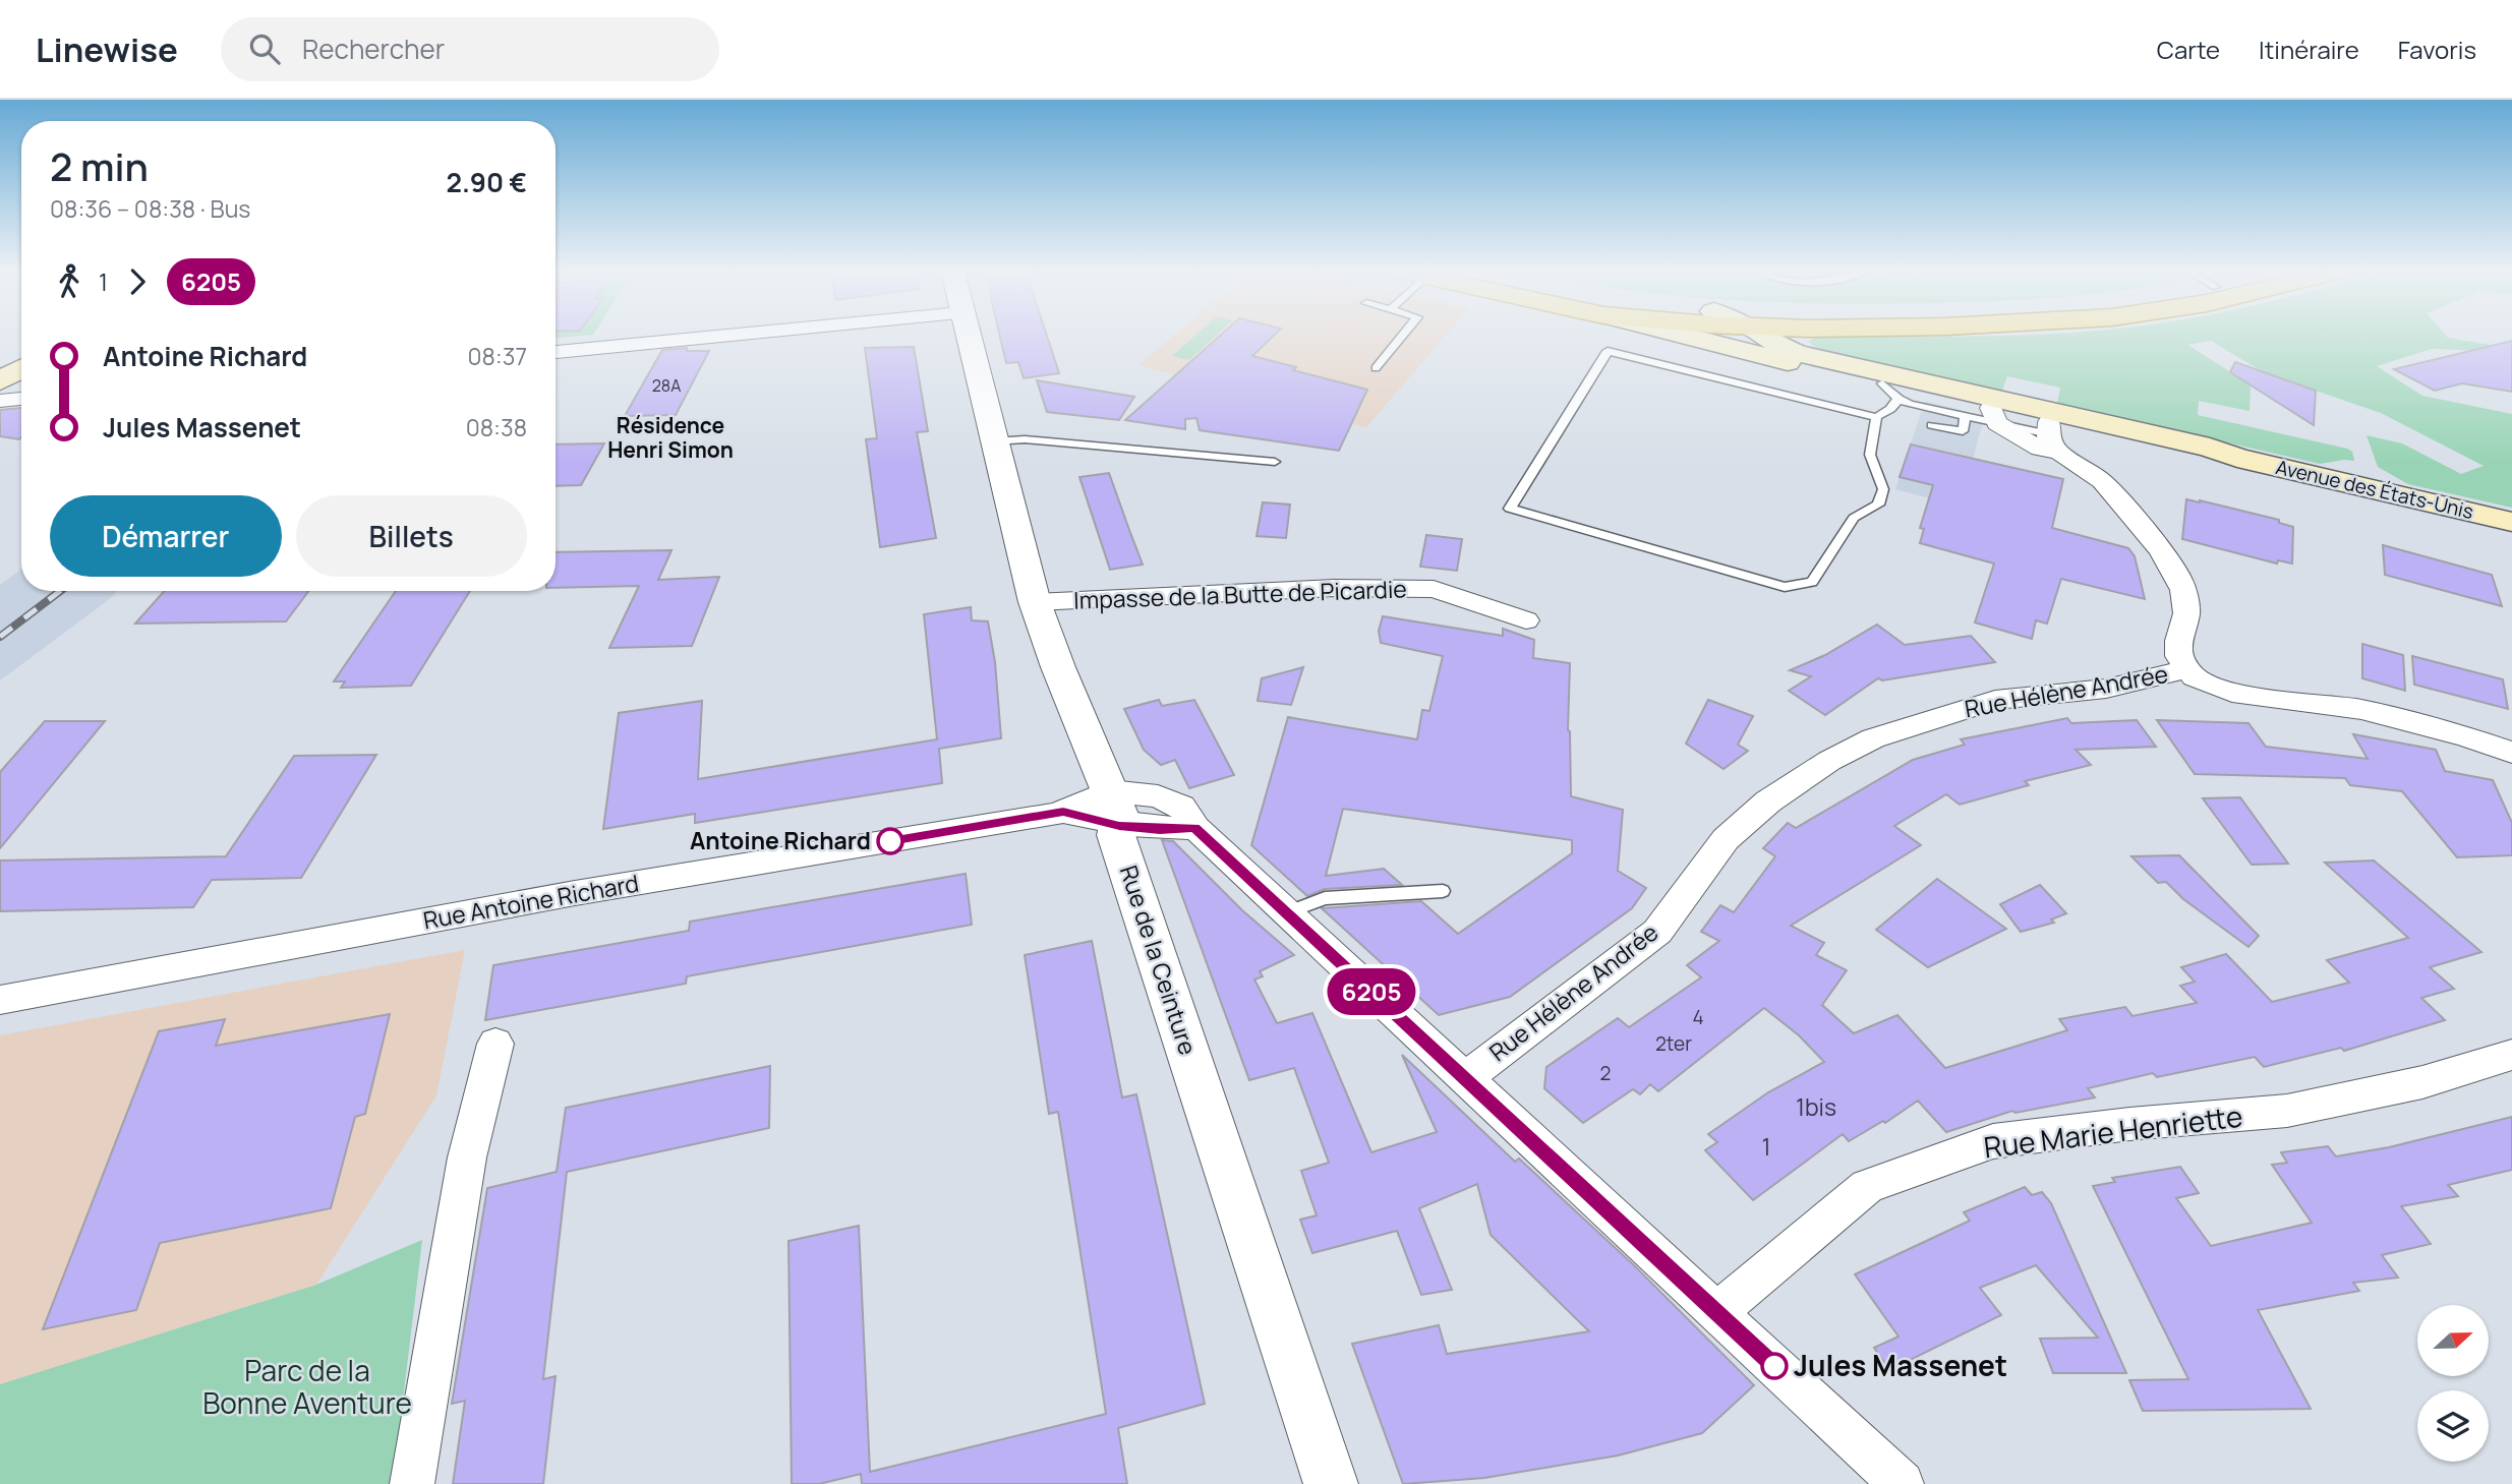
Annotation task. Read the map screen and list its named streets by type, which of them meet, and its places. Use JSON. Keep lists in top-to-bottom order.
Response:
{
  "streets": {
    "main road": ["Avenue des États-Unis"],
    "street": [
      "Impasse de la Butte de Picardie",
      "Rue Hélène Andrée",
      "Rue Antoine Richard",
      "Rue de la Ceinture",
      "Rue Marie Henriette"
    ]
  },
  "crossings": [
    ["Avenue des États-Unis", "Rue Hélène Andrée"],
    ["Impasse de la Butte de Picardie", "Rue de la Ceinture"],
    ["Rue Antoine Richard", "Rue de la Ceinture"]
  ],
  "districts": ["Résidence Henri Simon"],
  "parks": ["Parc de la Bonne Aventure"],
  "places": ["Antoine Richard", "Jules Massenet"],
  "lines": ["bus line 6205"],
  "house_numbers": [
    "28A",
    "4",
    "2ter",
    "2",
    "1bis",
    "1"
  ],
  "north": "right",
  "page": {
    "header": "Linewise",
    "search": "Rechercher",
    "nav": ["Carte", "Itinéraire", "Favoris"],
    "on_map": "6205",
    "heading": ["2 min", "08:36 – 08:38 · Bus", "2.90 €"],
    "legs": ["1", "6205"],
    "list": [
      {
        "name": "Antoine Richard",
        "value": "08:37"
      },
      {
        "name": "Jules Massenet",
        "value": "08:38"
      }
    ],
    "buttons": ["Démarrer", "Billets"]
  }
}
